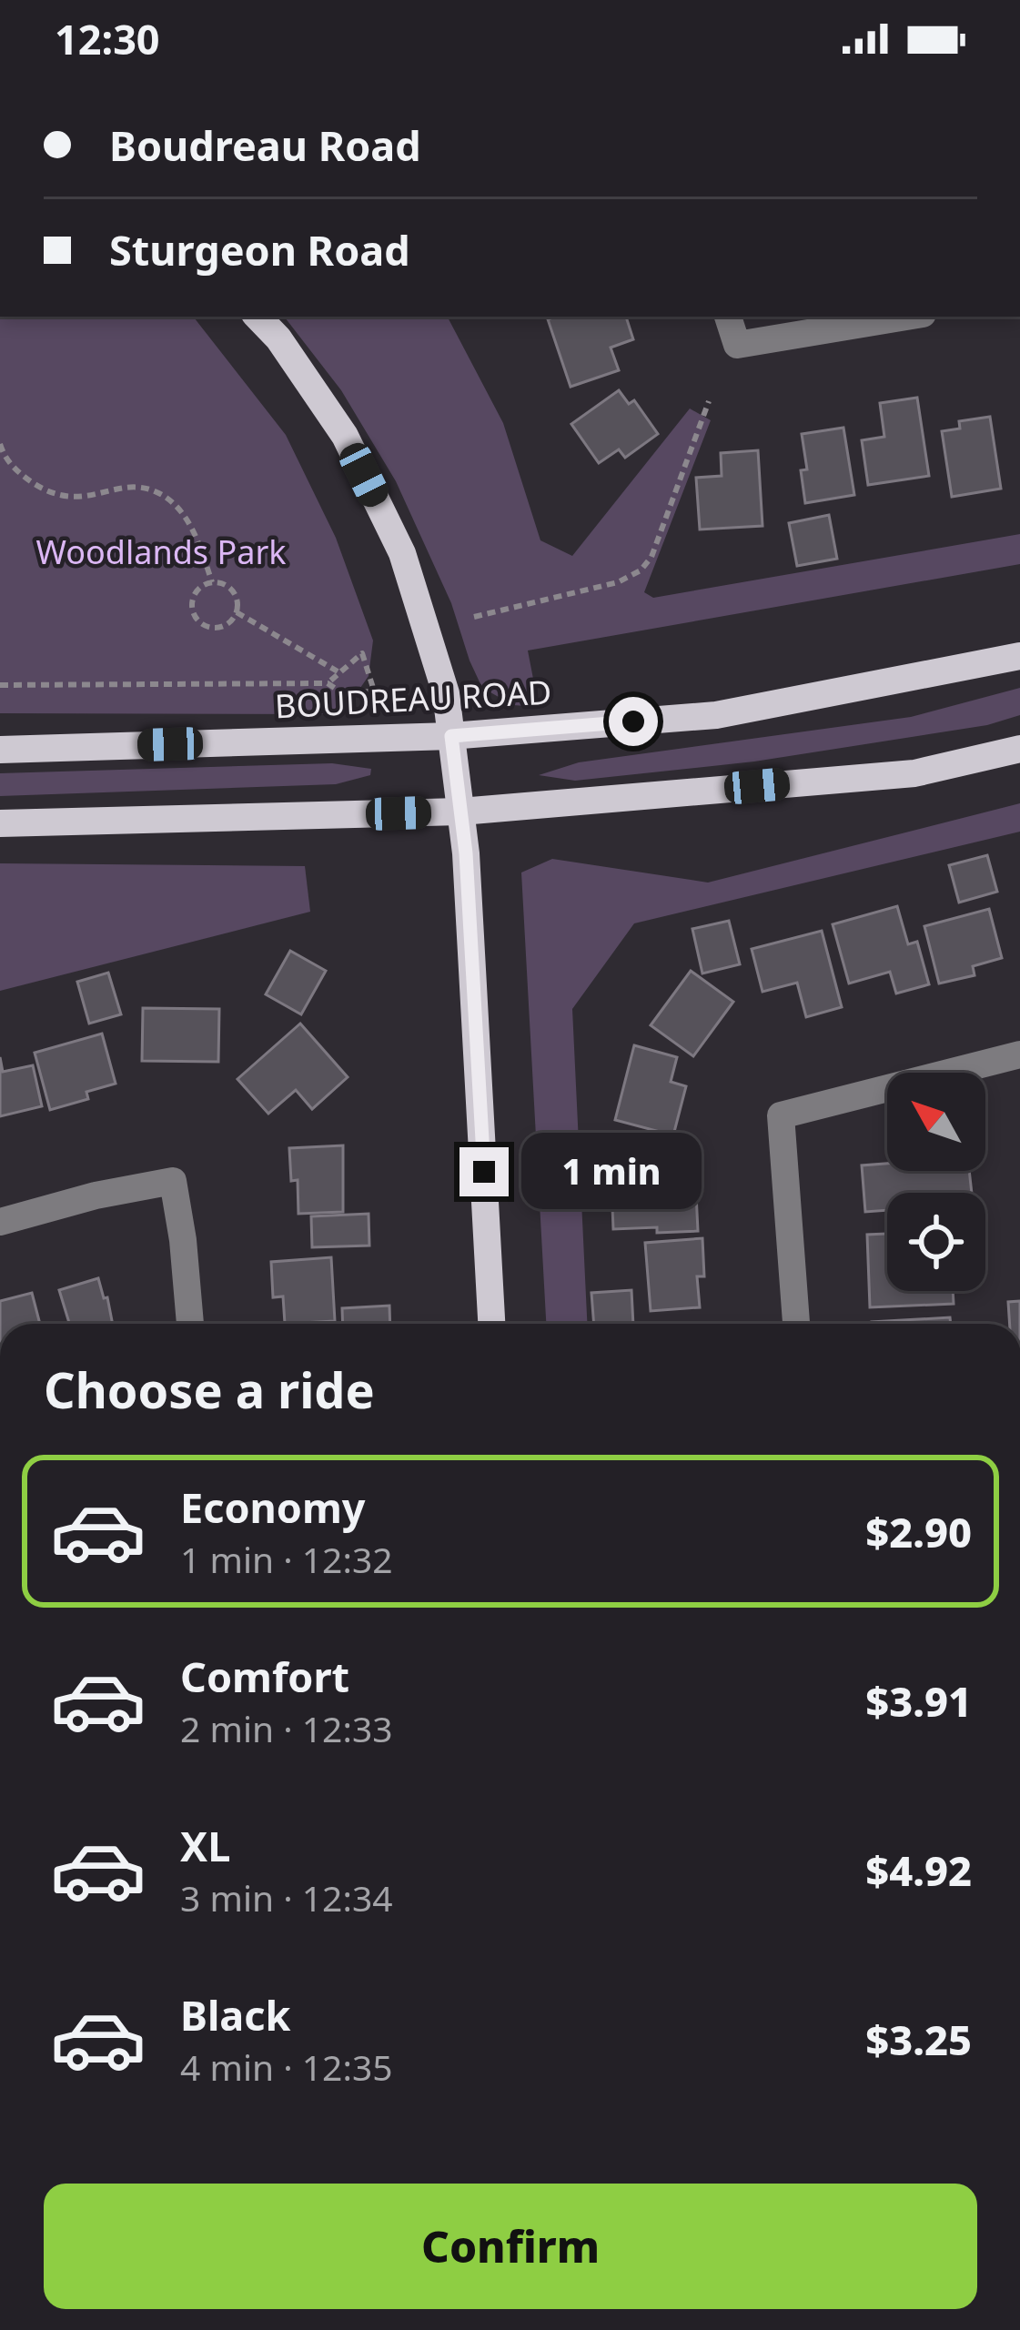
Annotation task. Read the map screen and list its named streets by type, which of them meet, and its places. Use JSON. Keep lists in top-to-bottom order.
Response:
{
  "streets": {
    "main road": ["BOUDREAU ROAD"]
  },
  "parks": ["Woodlands Park"],
  "north": "top left",
  "page": {
    "status": "12:30",
    "banner": ["Boudreau Road", "Sturgeon Road"],
    "bubble": "1 min",
    "heading": "Choose a ride",
    "list": [
      {
        "name": "Economy",
        "note": "1 min · 12:32",
        "value": "$2.90"
      },
      {
        "name": "Comfort",
        "note": "2 min · 12:33",
        "value": "$3.91"
      },
      {
        "name": "XL",
        "note": "3 min · 12:34",
        "value": "$4.92"
      },
      {
        "name": "Black",
        "note": "4 min · 12:35",
        "value": "$3.25"
      }
    ],
    "buttons": "Confirm"
  }
}
